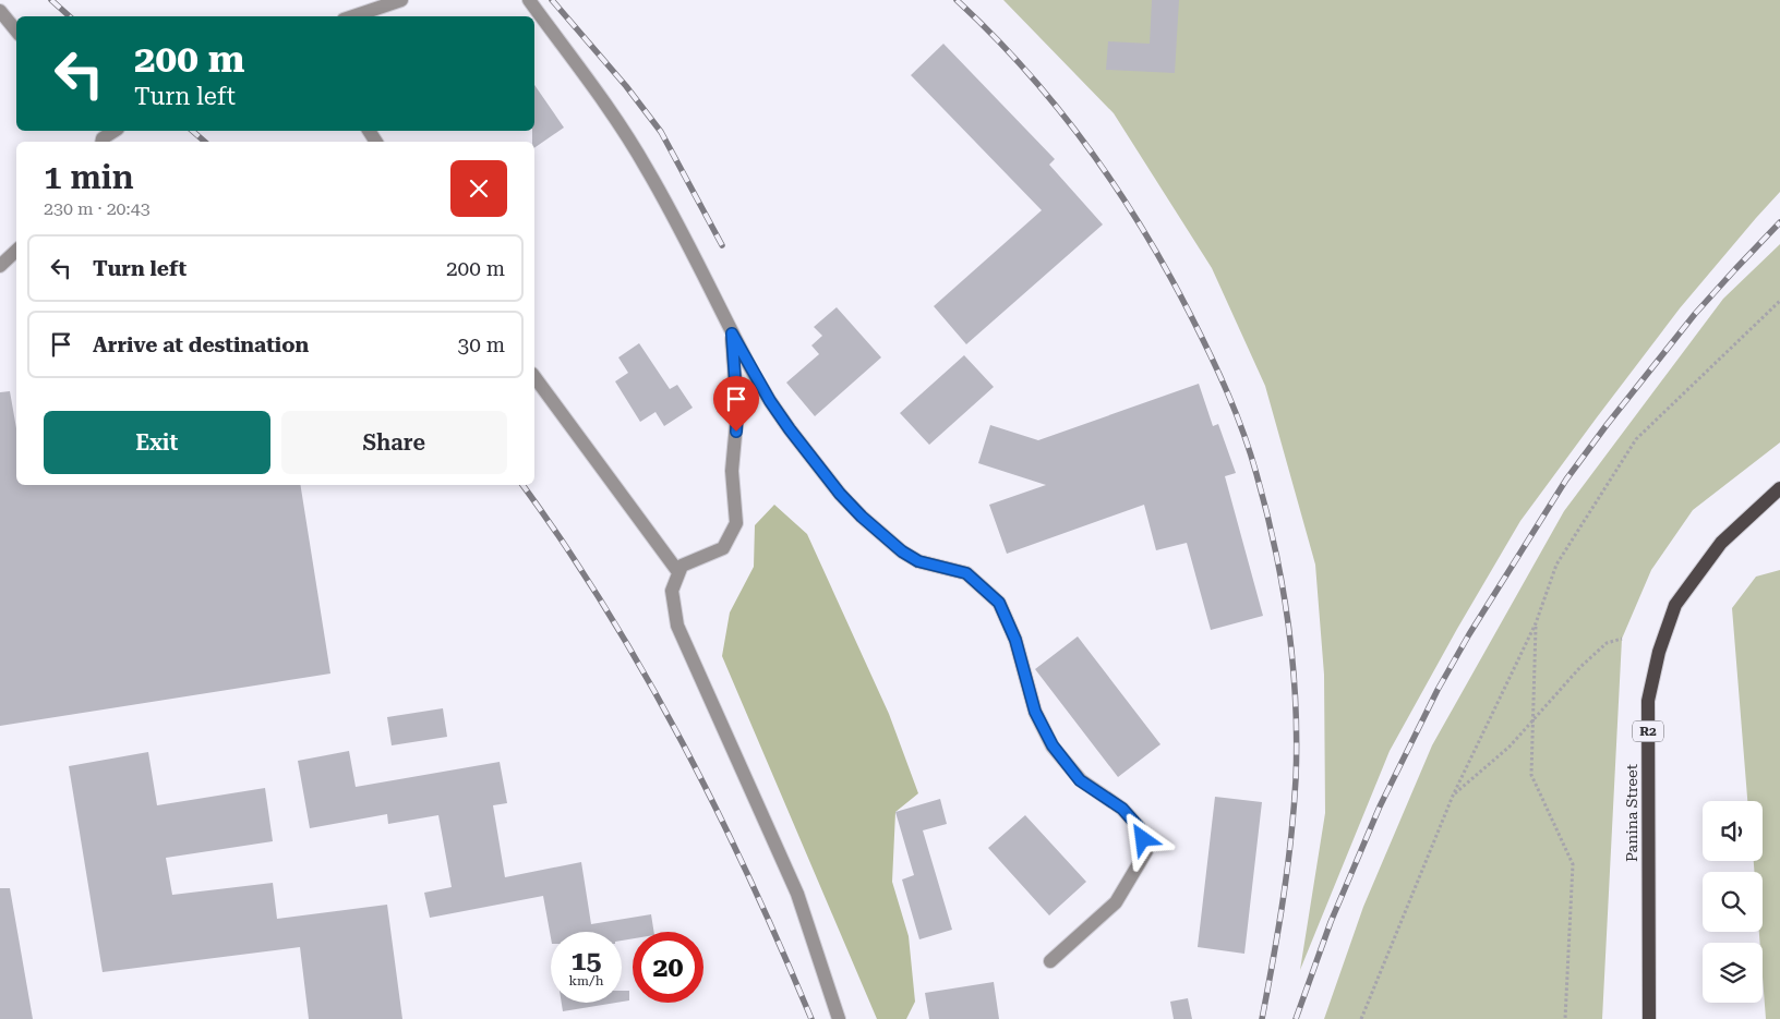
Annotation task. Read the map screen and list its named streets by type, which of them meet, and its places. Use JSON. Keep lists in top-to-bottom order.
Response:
{
  "streets": {
    "main road": ["R2", "Panina Street"]
  },
  "page": {
    "turn": ["200 m", "Turn left"],
    "heading": ["1 min", "230 m · 20:43"],
    "list": [
      {
        "name": "Turn left",
        "value": "200 m"
      },
      {
        "name": "Arrive at destination",
        "value": "30 m"
      }
    ],
    "buttons": ["Exit", "Share"],
    "speed": "15 km/h",
    "limit": "20"
  }
}
